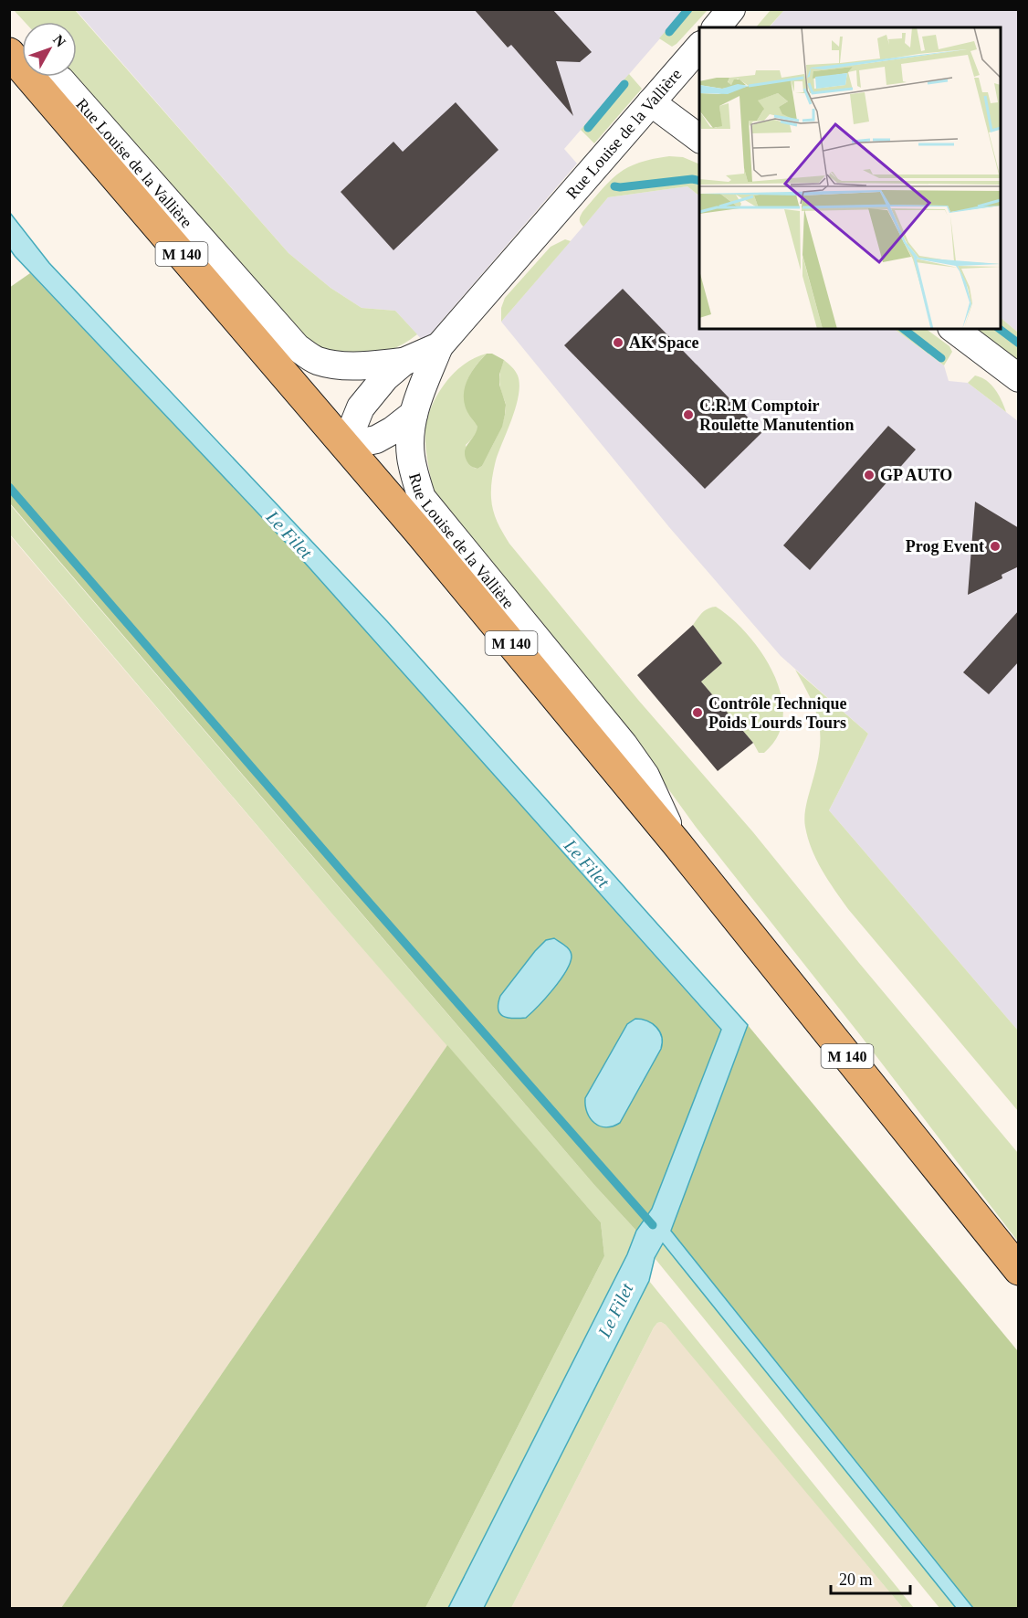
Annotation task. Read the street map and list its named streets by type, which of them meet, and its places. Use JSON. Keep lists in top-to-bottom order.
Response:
{
  "streets": {
    "main road": ["M 140"],
    "street": ["Rue Louise de la Vallière"]
  },
  "crossings": [
    ["Rue Louise de la Vallière", "M 140"]
  ],
  "water": ["Le Filet"],
  "places": [
    "AK Space",
    "C.R.M Comptoir Roulette Manutention",
    "GP AUTO",
    "Prog Event",
    "Contrôle Technique Poids Lourds Tours"
  ],
  "scale_bar": "20 m",
  "north": "top right"
}
